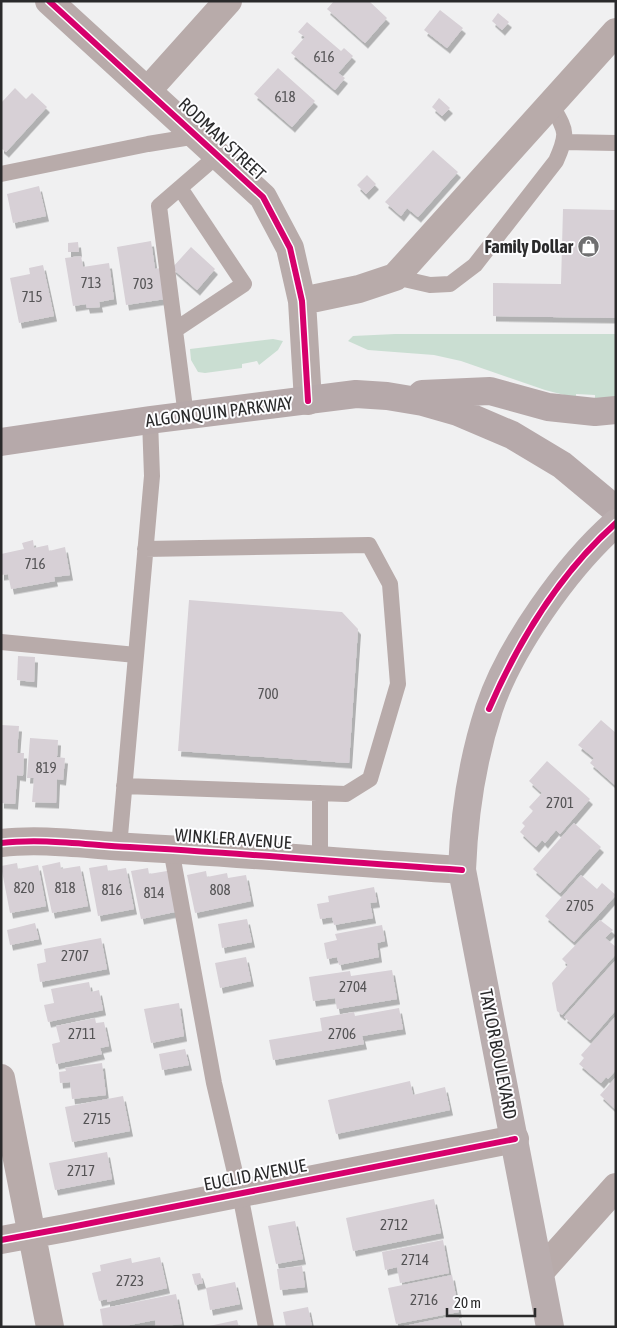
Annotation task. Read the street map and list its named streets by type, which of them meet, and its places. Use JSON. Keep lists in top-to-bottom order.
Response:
{
  "streets": {
    "main road": ["ALGONQUIN PARKWAY", "TAYLOR BOULEVARD"],
    "street": ["RODMAN STREET", "WINKLER AVENUE", "EUCLID AVENUE"]
  },
  "crossings": [
    ["RODMAN STREET", "ALGONQUIN PARKWAY"],
    ["WINKLER AVENUE", "TAYLOR BOULEVARD"],
    ["TAYLOR BOULEVARD", "EUCLID AVENUE"]
  ],
  "places": {
    "shop": ["Family Dollar"]
  },
  "house_numbers": [
    "616",
    "618",
    "713",
    "703",
    "715",
    "716",
    "700",
    "819",
    "2701",
    "820",
    "818",
    "816",
    "808",
    "814",
    "2705",
    "2707",
    "2704",
    "2711",
    "2706",
    "2715",
    "2717",
    "2712",
    "2714",
    "2723",
    "2716"
  ],
  "scale_bar": "20 m"
}
